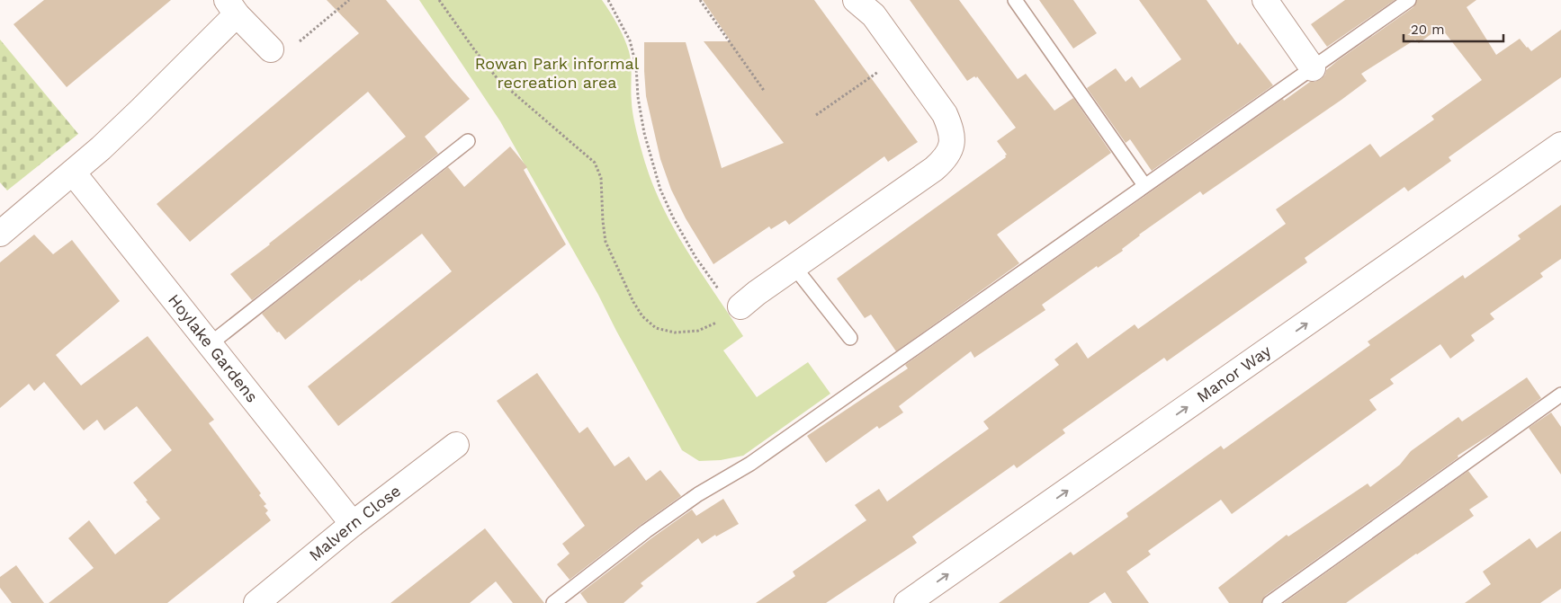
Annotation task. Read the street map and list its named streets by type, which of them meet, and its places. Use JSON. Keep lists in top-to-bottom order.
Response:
{
  "streets": {
    "street": ["Hoylake Gardens", "Manor Way", "Malvern Close"]
  },
  "crossings": [
    ["Hoylake Gardens", "Malvern Close"]
  ],
  "one_way": ["Manor Way"],
  "parks": ["Rowan Park informal recreation area"],
  "scale_bar": "20 m"
}
